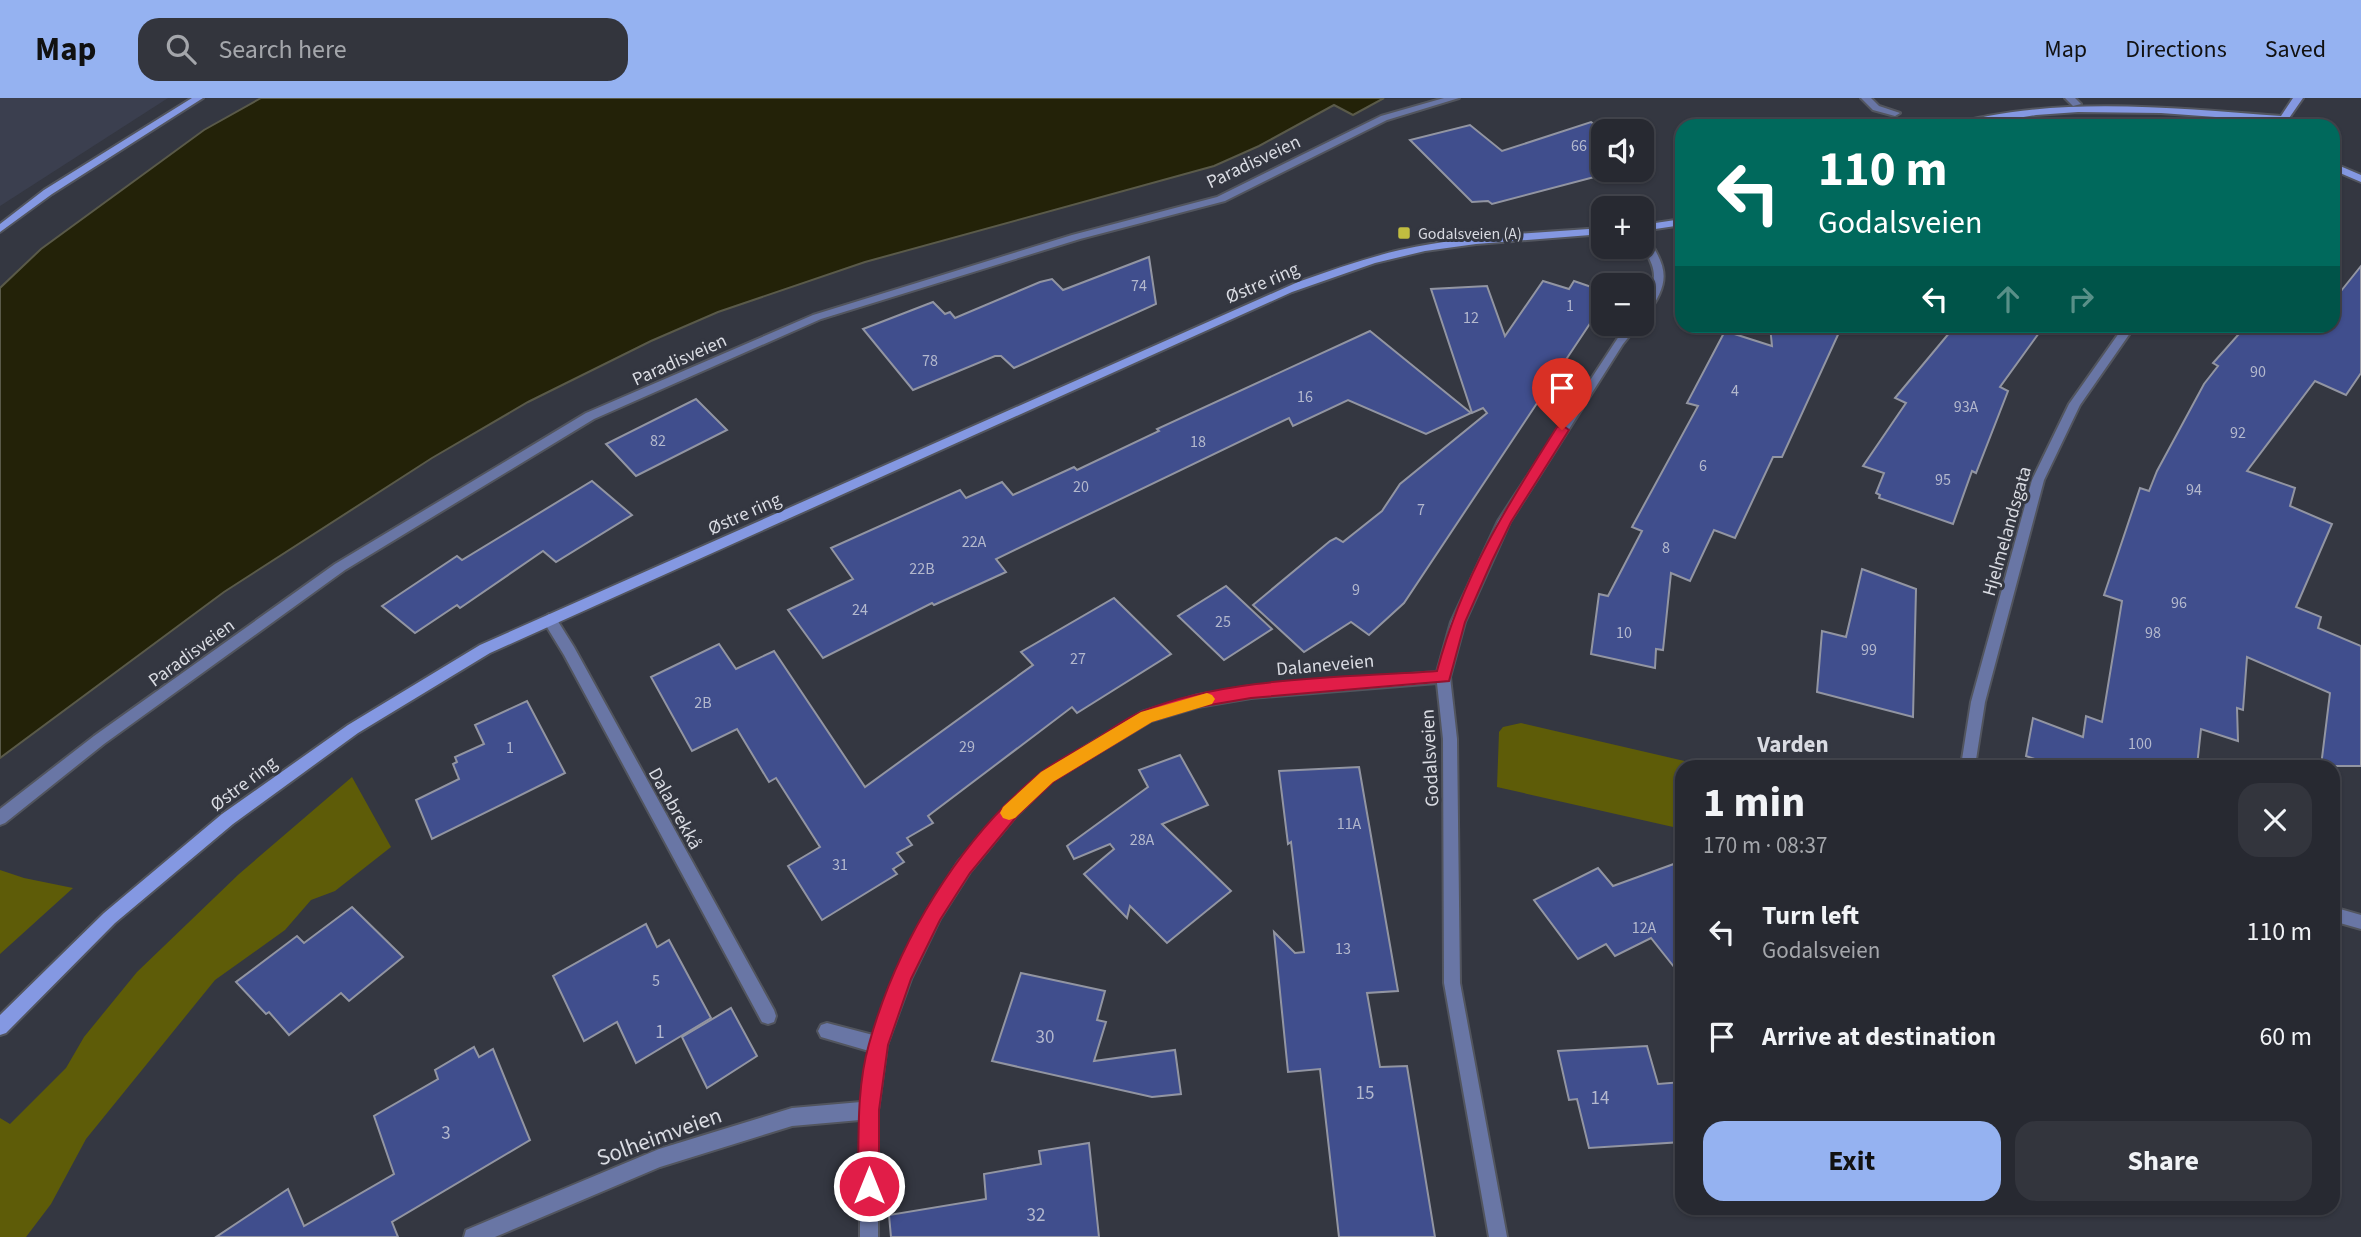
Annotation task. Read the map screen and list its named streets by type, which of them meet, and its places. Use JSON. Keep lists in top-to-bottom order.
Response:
{
  "streets": {
    "street": [
      "Paradisveien",
      "Østre ring",
      "Hjelmelandsgata",
      "Dalaneveien",
      "Godalsveien",
      "Dalabrekkå",
      "Solheimveien"
    ]
  },
  "crossings": [
    ["Østre ring", "Dalabrekkå"],
    ["Dalaneveien", "Godalsveien"],
    ["Dalaneveien", "Solheimveien"]
  ],
  "districts": ["Varden"],
  "places": {
    "transit": ["Godalsveien (A)"]
  },
  "house_numbers": [
    "66",
    "74",
    "1",
    "12",
    "78",
    "90",
    "4",
    "16",
    "93A",
    "92",
    "82",
    "18",
    "6",
    "95",
    "20",
    "94",
    "7",
    "22A",
    "8",
    "22B",
    "9",
    "96",
    "24",
    "25",
    "10",
    "98",
    "99",
    "27",
    "2B",
    "100",
    "29",
    "1",
    "11A",
    "28A",
    "31",
    "12A",
    "13",
    "5",
    "1",
    "30",
    "15",
    "14",
    "3",
    "32"
  ],
  "page": {
    "header": "Map",
    "search": "Search here",
    "nav": ["Map", "Directions", "Saved"],
    "map_buttons": ["+", "−"],
    "turn": ["110 m", "Godalsveien"],
    "heading": ["1 min", "170 m · 08:37"],
    "list": [
      {
        "name": "Turn left",
        "note": "Godalsveien",
        "value": "110 m"
      },
      {
        "name": "Arrive at destination",
        "value": "60 m"
      }
    ],
    "buttons": ["Exit", "Share"]
  }
}
